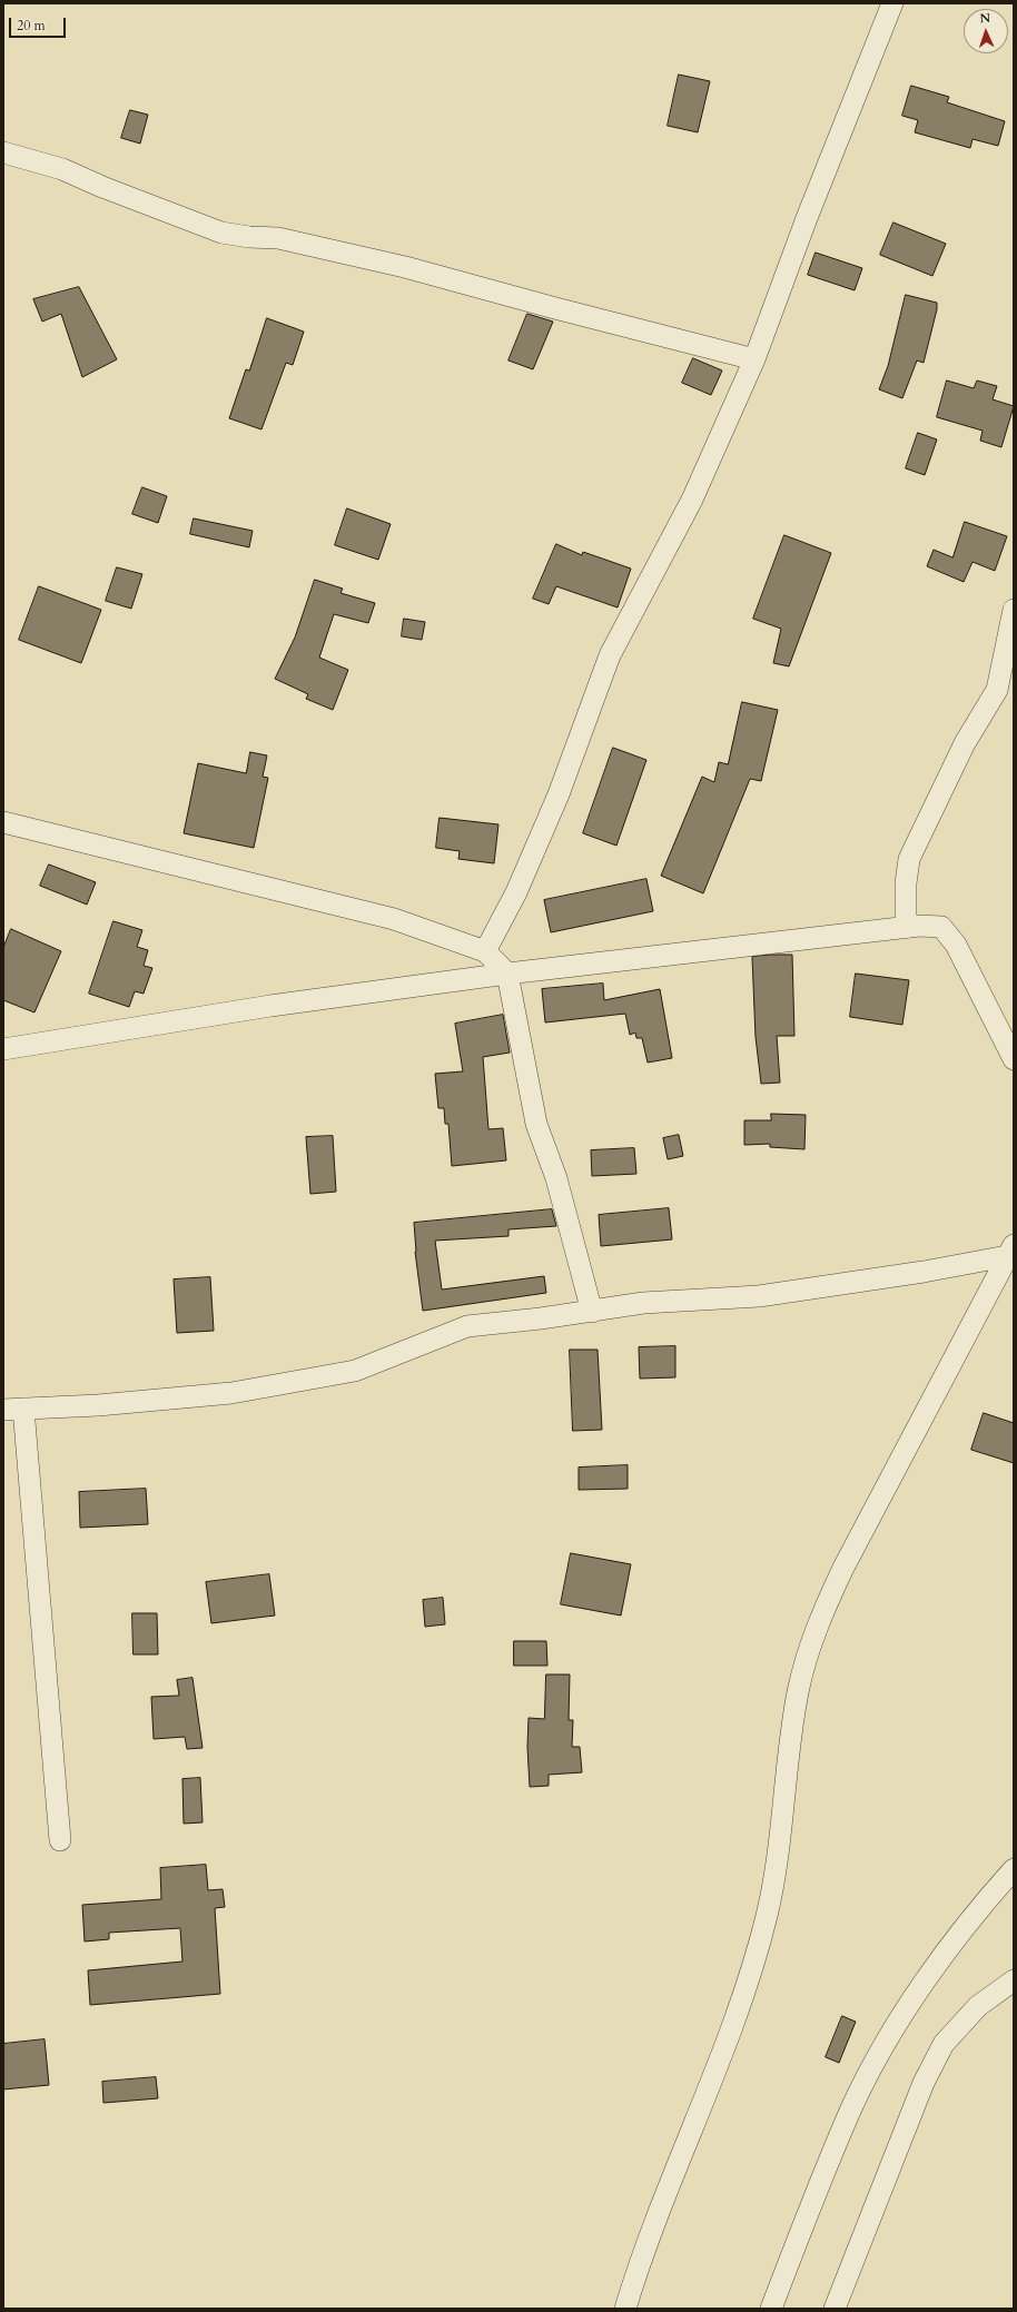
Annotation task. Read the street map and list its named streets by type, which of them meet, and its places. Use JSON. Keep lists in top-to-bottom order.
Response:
{
  "scale_bar": "20 m",
  "north": "top"
}
